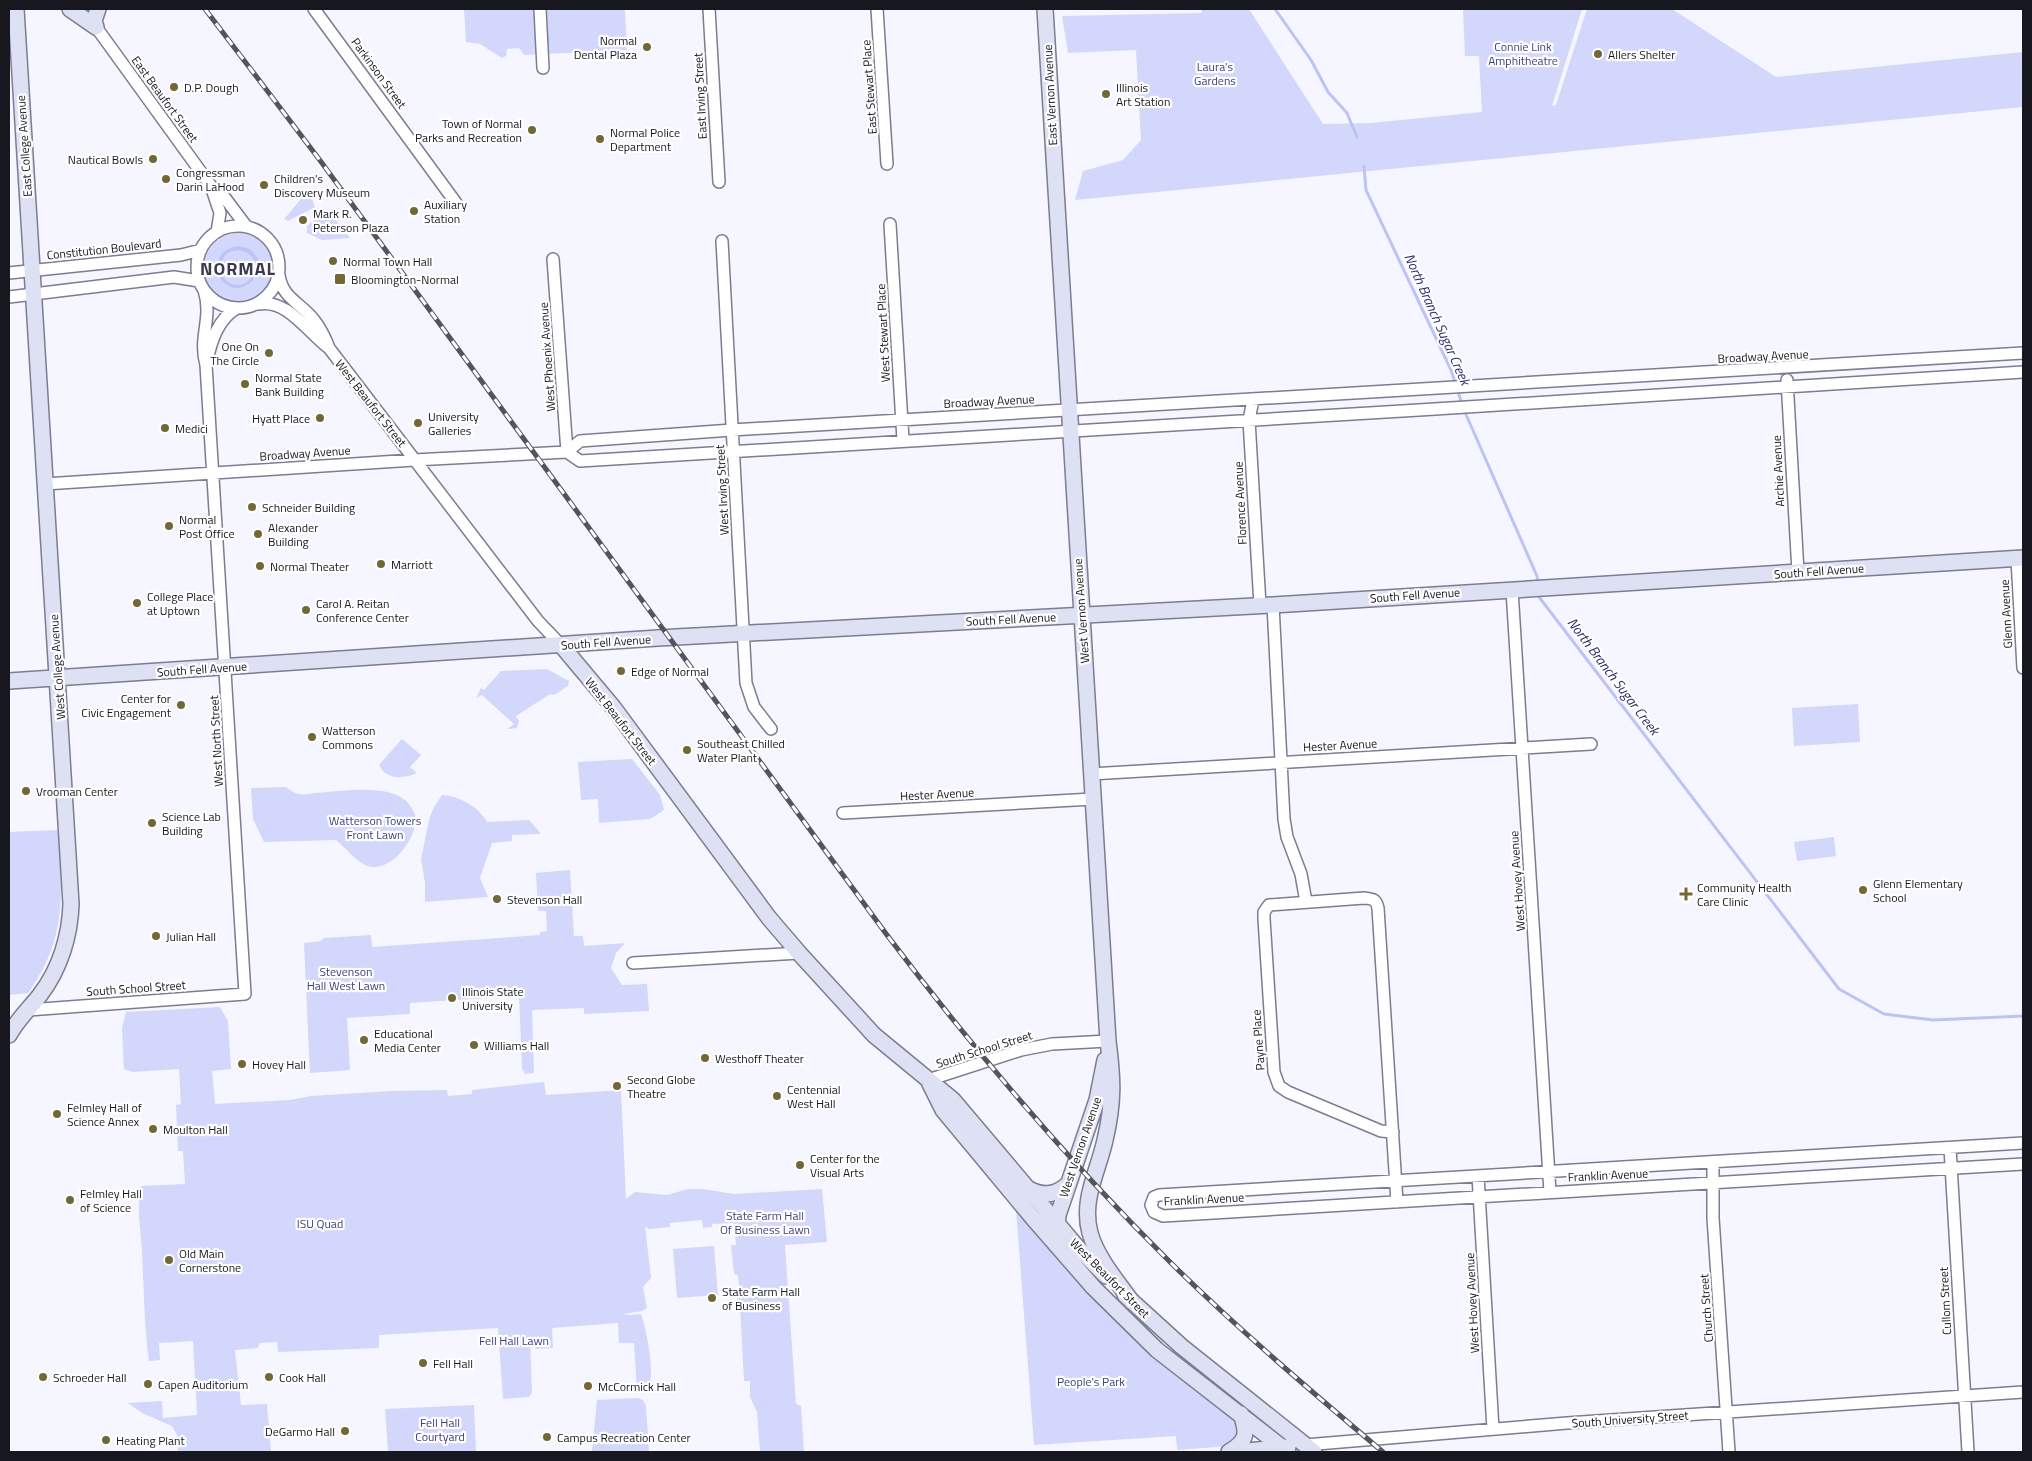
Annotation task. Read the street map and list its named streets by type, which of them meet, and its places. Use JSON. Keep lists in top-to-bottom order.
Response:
{
  "streets": {
    "main road": [
      "East Vernon Avenue",
      "East College Avenue",
      "West Beaufort Street",
      "South Fell Avenue",
      "West Vernon Avenue",
      "West College Avenue",
      "South University Street"
    ],
    "street": [
      "Parkinson Street",
      "East Stewart Place",
      "East Irving Street",
      "East Beaufort Street",
      "Constitution Boulevard",
      "West Stewart Place",
      "Broadway Avenue",
      "West Phoenix Avenue",
      "Archie Avenue",
      "West Irving Street",
      "Florence Avenue",
      "Glenn Avenue",
      "West North Street",
      "Hester Avenue",
      "West Hovey Avenue",
      "South School Street",
      "Payne Place",
      "Franklin Avenue",
      "Cullom Street",
      "Church Street"
    ]
  },
  "crossings": [
    ["East Vernon Avenue", "West Vernon Avenue"],
    ["East Beaufort Street", "Constitution Boulevard"],
    ["East Beaufort Street", "West Beaufort Street"],
    ["East Beaufort Street", "West North Street"],
    ["East College Avenue", "Constitution Boulevard"],
    ["East College Avenue", "West College Avenue"],
    ["Constitution Boulevard", "West Beaufort Street"],
    ["Constitution Boulevard", "West College Avenue"],
    ["Constitution Boulevard", "West North Street"],
    ["West Stewart Place", "Broadway Avenue"],
    ["Broadway Avenue", "West Phoenix Avenue"],
    ["Broadway Avenue", "West Beaufort Street"],
    ["Broadway Avenue", "Archie Avenue"],
    ["Broadway Avenue", "West Irving Street"],
    ["Broadway Avenue", "Florence Avenue"],
    ["Broadway Avenue", "West Vernon Avenue"],
    ["Broadway Avenue", "West College Avenue"],
    ["Broadway Avenue", "West North Street"],
    ["West Beaufort Street", "South Fell Avenue"],
    ["West Beaufort Street", "West Vernon Avenue"],
    ["West Beaufort Street", "West North Street"],
    ["West Beaufort Street", "South School Street"],
    ["West Beaufort Street", "South University Street"],
    ["Archie Avenue", "South Fell Avenue"],
    ["West Irving Street", "South Fell Avenue"],
    ["Florence Avenue", "South Fell Avenue"],
    ["Florence Avenue", "Hester Avenue"],
    ["South Fell Avenue", "West Vernon Avenue"],
    ["South Fell Avenue", "Glenn Avenue"],
    ["South Fell Avenue", "West College Avenue"],
    ["South Fell Avenue", "West North Street"],
    ["South Fell Avenue", "West Hovey Avenue"],
    ["West Vernon Avenue", "Hester Avenue"],
    ["West Vernon Avenue", "South School Street"],
    ["West College Avenue", "South School Street"],
    ["West North Street", "South School Street"],
    ["Hester Avenue", "West Hovey Avenue"],
    ["West Hovey Avenue", "Franklin Avenue"],
    ["West Hovey Avenue", "South University Street"],
    ["Payne Place", "Franklin Avenue"],
    ["Franklin Avenue", "Cullom Street"],
    ["Franklin Avenue", "Church Street"],
    ["Cullom Street", "South University Street"],
    ["Church Street", "South University Street"]
  ],
  "districts": ["NORMAL"],
  "water": ["North Branch Sugar Creek"],
  "parks": [
    "Connie Link Amphitheatre",
    "Laura's Gardens",
    "Watterson Towers Front Lawn",
    "Stevenson Hall West Lawn",
    "State Farm Hall Of Business Lawn",
    "ISU Quad",
    "Fell Hall Lawn",
    "People's Park",
    "Fell Hall Courtyard"
  ],
  "places": {
    "other": [
      "Normal Dental Plaza",
      "Allers Shelter",
      "D.P. Dough",
      "Illinois Art Station",
      "Town of Normal Parks and Recreation",
      "Normal Police Department",
      "Nautical Bowls",
      "Congressman Darin LaHood",
      "Children's Discovery Museum",
      "Auxiliary Station",
      "Mark R. Peterson Plaza",
      "Normal Town Hall",
      "One On The Circle",
      "Normal State Bank Building",
      "Hyatt Place",
      "University Galleries",
      "Medici",
      "Schneider Building",
      "Normal Post Office",
      "Alexander Building",
      "Marriott",
      "Normal Theater",
      "College Place at Uptown",
      "Carol A. Reitan Conference Center",
      "Edge of Normal",
      "Center for Civic Engagement",
      "Watterson Commons",
      "Southeast Chilled Water Plant",
      "Vrooman Center",
      "Science Lab Building",
      "Glenn Elementary School",
      "Stevenson Hall",
      "Julian Hall",
      "Illinois State University",
      "Educational Media Center",
      "Williams Hall",
      "Westhoff Theater",
      "Hovey Hall",
      "Second Globe Theatre",
      "Centennial West Hall",
      "Felmley Hall of Science Annex",
      "Moulton Hall",
      "Center for the Visual Arts",
      "Felmley Hall of Science",
      "Old Main Cornerstone",
      "State Farm Hall of Business",
      "Fell Hall",
      "Schroeder Hall",
      "Cook Hall",
      "Capen Auditorium",
      "McCormick Hall",
      "DeGarmo Hall",
      "Campus Recreation Center",
      "Heating Plant"
    ],
    "transit": ["Bloomington-Normal"],
    "health": ["Community Health Care Clinic"]
  }
}
